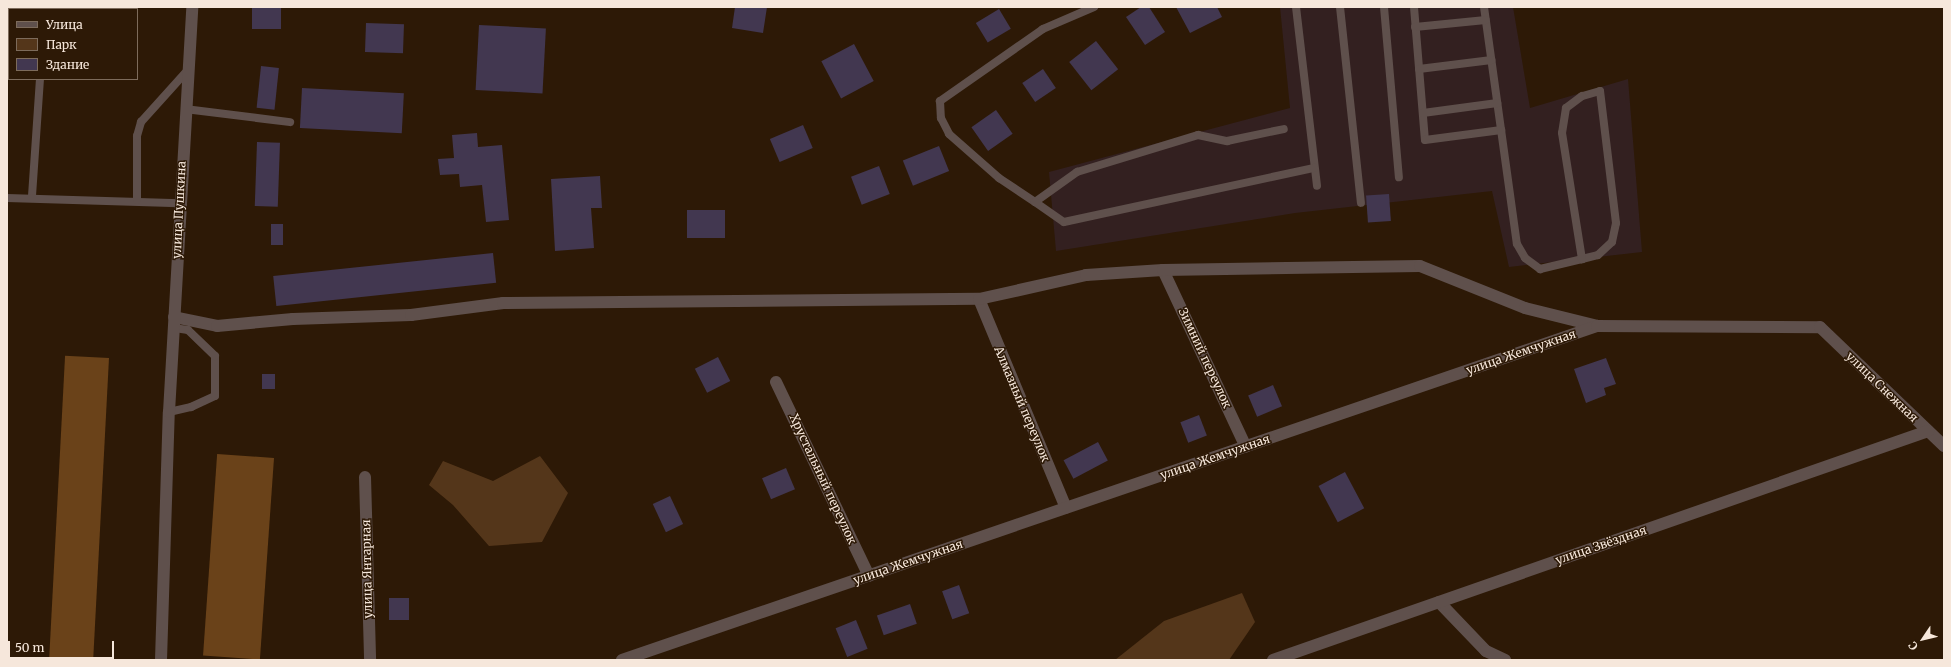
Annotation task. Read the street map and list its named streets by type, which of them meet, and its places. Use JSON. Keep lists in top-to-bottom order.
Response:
{
  "streets": {
    "street": [
      "улица Пушкина",
      "улица Жемчужная",
      "Зимний переулок",
      "улица Снежная",
      "Алмазный переулок",
      "Хрустальный переулок",
      "улица Звёздная",
      "улица Янтарная"
    ]
  },
  "crossings": [
    ["улица Жемчужная", "Зимний переулок"],
    ["улица Жемчужная", "улица Снежная"],
    ["улица Жемчужная", "Алмазный переулок"],
    ["улица Жемчужная", "Хрустальный переулок"],
    ["улица Снежная", "улица Звёздная"]
  ],
  "legend": ["Улица", "Парк", "Здание"],
  "scale_bar": "50 m",
  "north": "bottom left"
}
